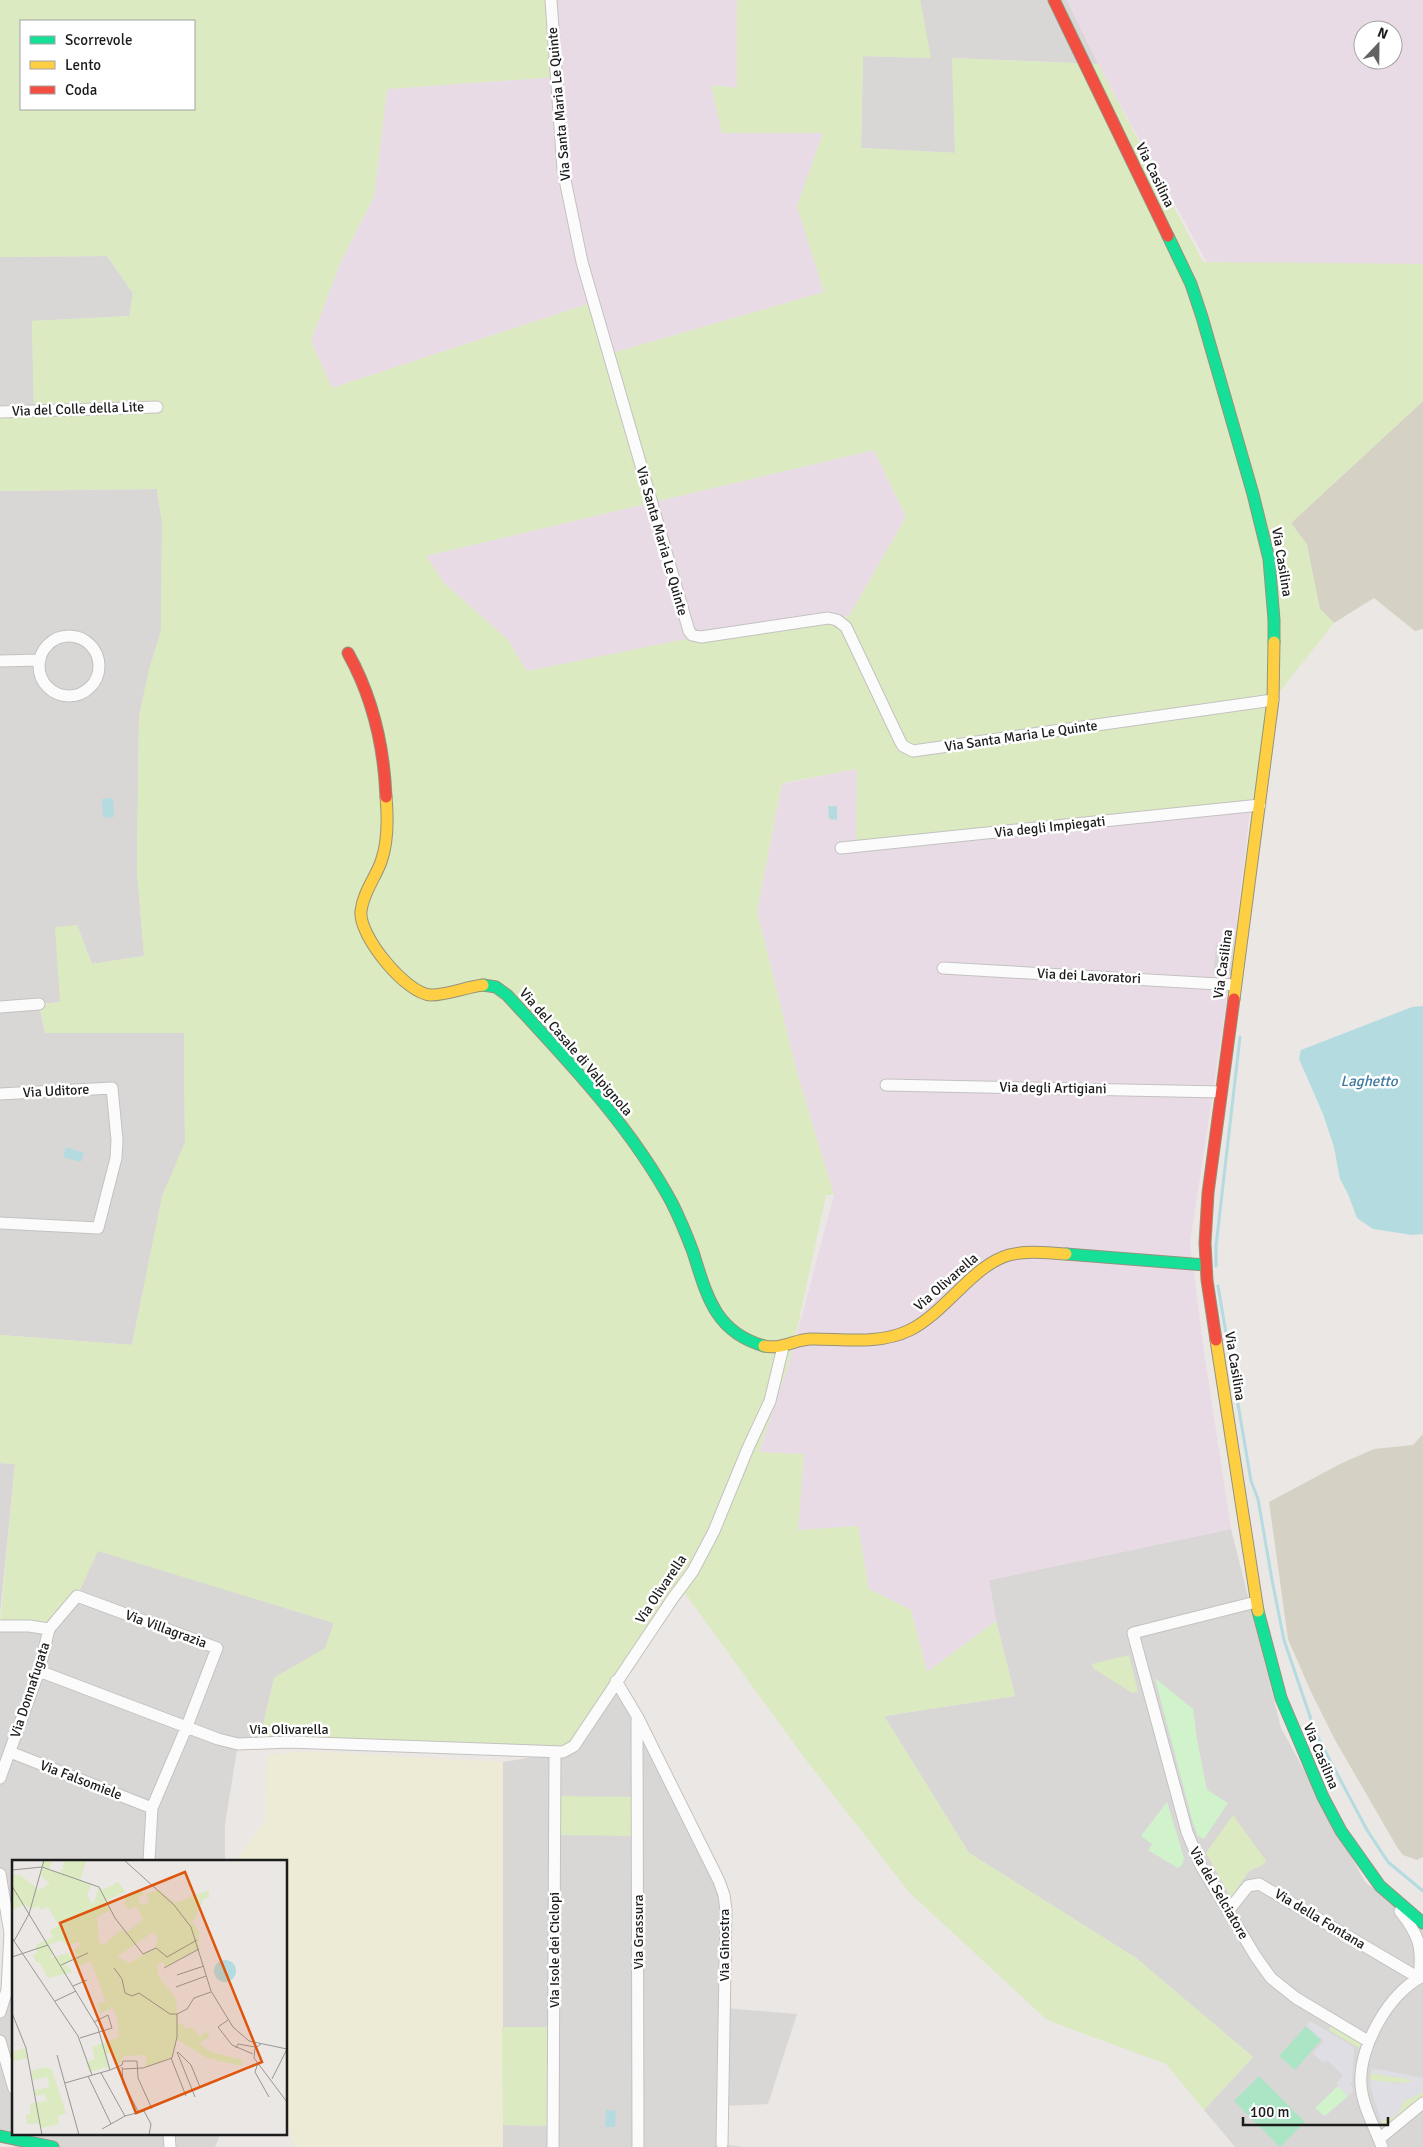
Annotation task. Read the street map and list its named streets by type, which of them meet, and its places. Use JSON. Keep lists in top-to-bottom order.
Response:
{
  "streets": {
    "main road": ["Via Casilina", "Via del Casale di Valpignola", "Via Olivarella"],
    "street": [
      "Via Santa Maria Le Quinte",
      "Via del Colle della Lite",
      "Via degli Impiegati",
      "Via dei Lavoratori",
      "Via degli Artigiani",
      "Via Uditore",
      "Via Villagrazia",
      "Via Donnafugata",
      "Via Falsomiele",
      "Via del Selciatore",
      "Via della Fontana",
      "Via Grassura",
      "Via Ginostra",
      "Via Isole dei Ciclopi"
    ]
  },
  "crossings": [
    ["Via Santa Maria Le Quinte", "Via Casilina"],
    ["Via Casilina", "Via degli Impiegati"],
    ["Via Casilina", "Via dei Lavoratori"],
    ["Via Casilina", "Via degli Artigiani"],
    ["Via Casilina", "Via Olivarella"],
    ["Via Casilina", "Via del Selciatore"],
    ["Via del Casale di Valpignola", "Via Olivarella"],
    ["Via Olivarella", "Via Villagrazia"],
    ["Via Olivarella", "Via Donnafugata"],
    ["Via Olivarella", "Via Ginostra"],
    ["Via Olivarella", "Via Isole dei Ciclopi"],
    ["Via Villagrazia", "Via Donnafugata"],
    ["Via Donnafugata", "Via Falsomiele"],
    ["Via del Selciatore", "Via della Fontana"],
    ["Via Grassura", "Via Ginostra"]
  ],
  "water": ["Laghetto"],
  "legend": ["Scorrevole", "Lento", "Coda"],
  "scale_bar": "100 m",
  "north": "top"
}
